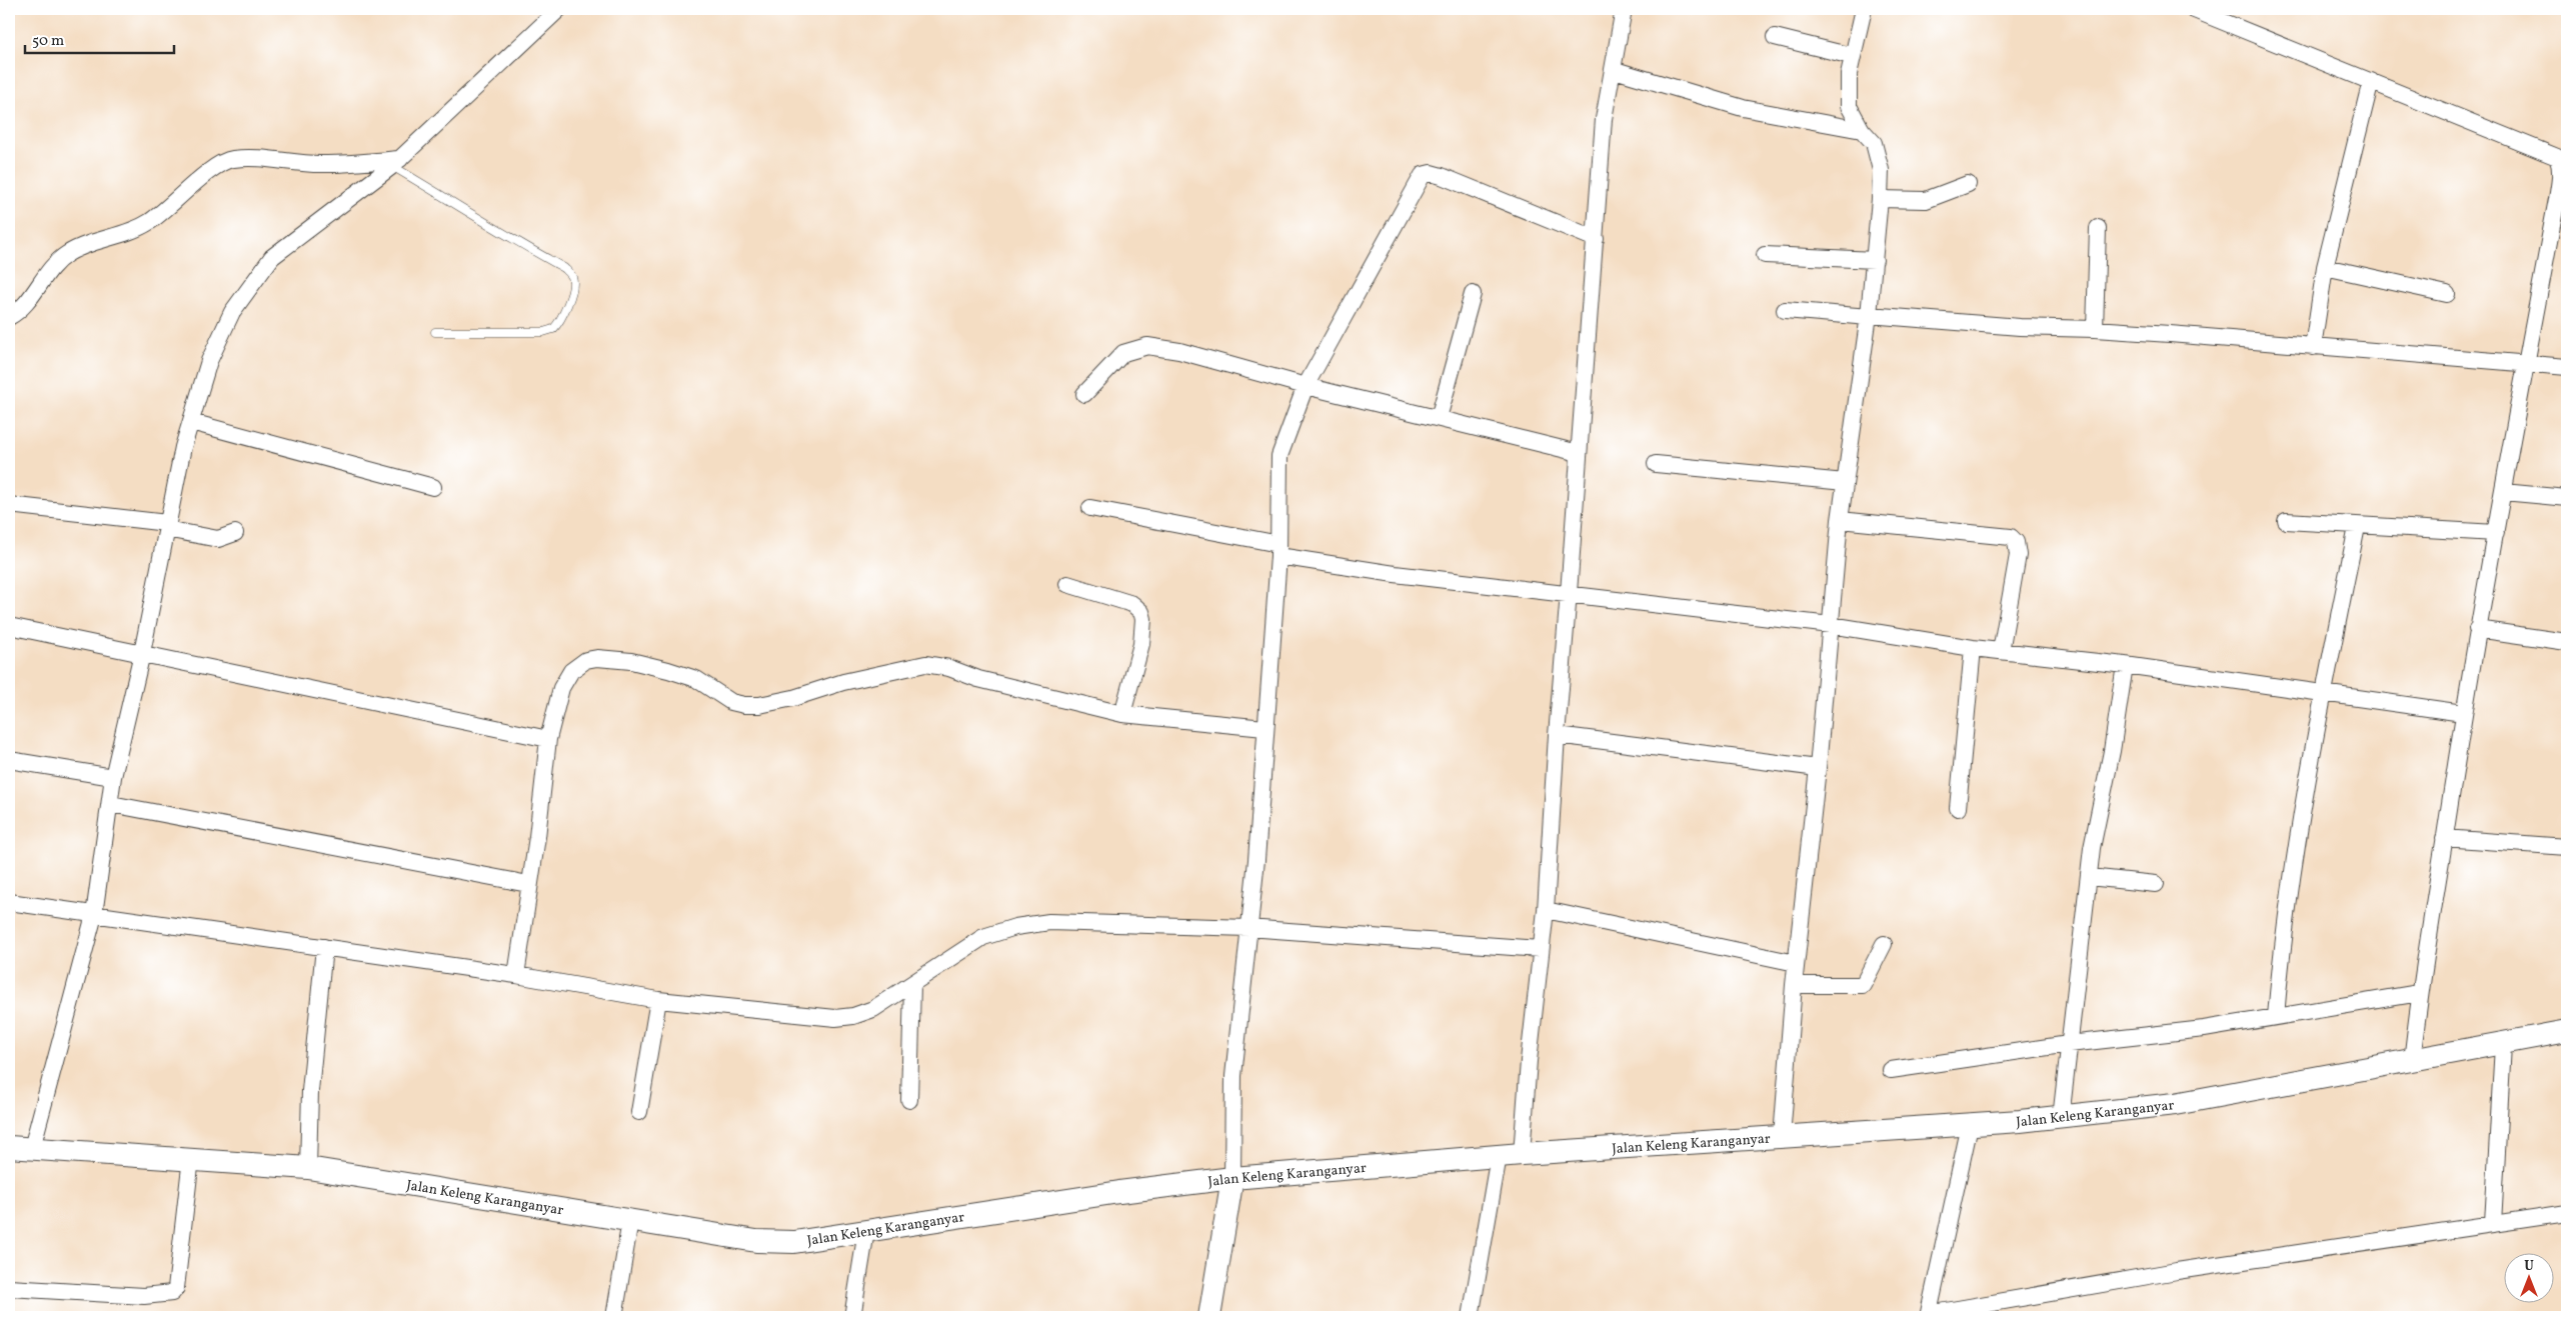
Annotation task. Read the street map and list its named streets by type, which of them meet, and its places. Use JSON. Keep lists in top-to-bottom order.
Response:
{
  "streets": {
    "main road": ["Jalan Keleng Karanganyar"]
  },
  "scale_bar": "50 m",
  "north": "top"
}
